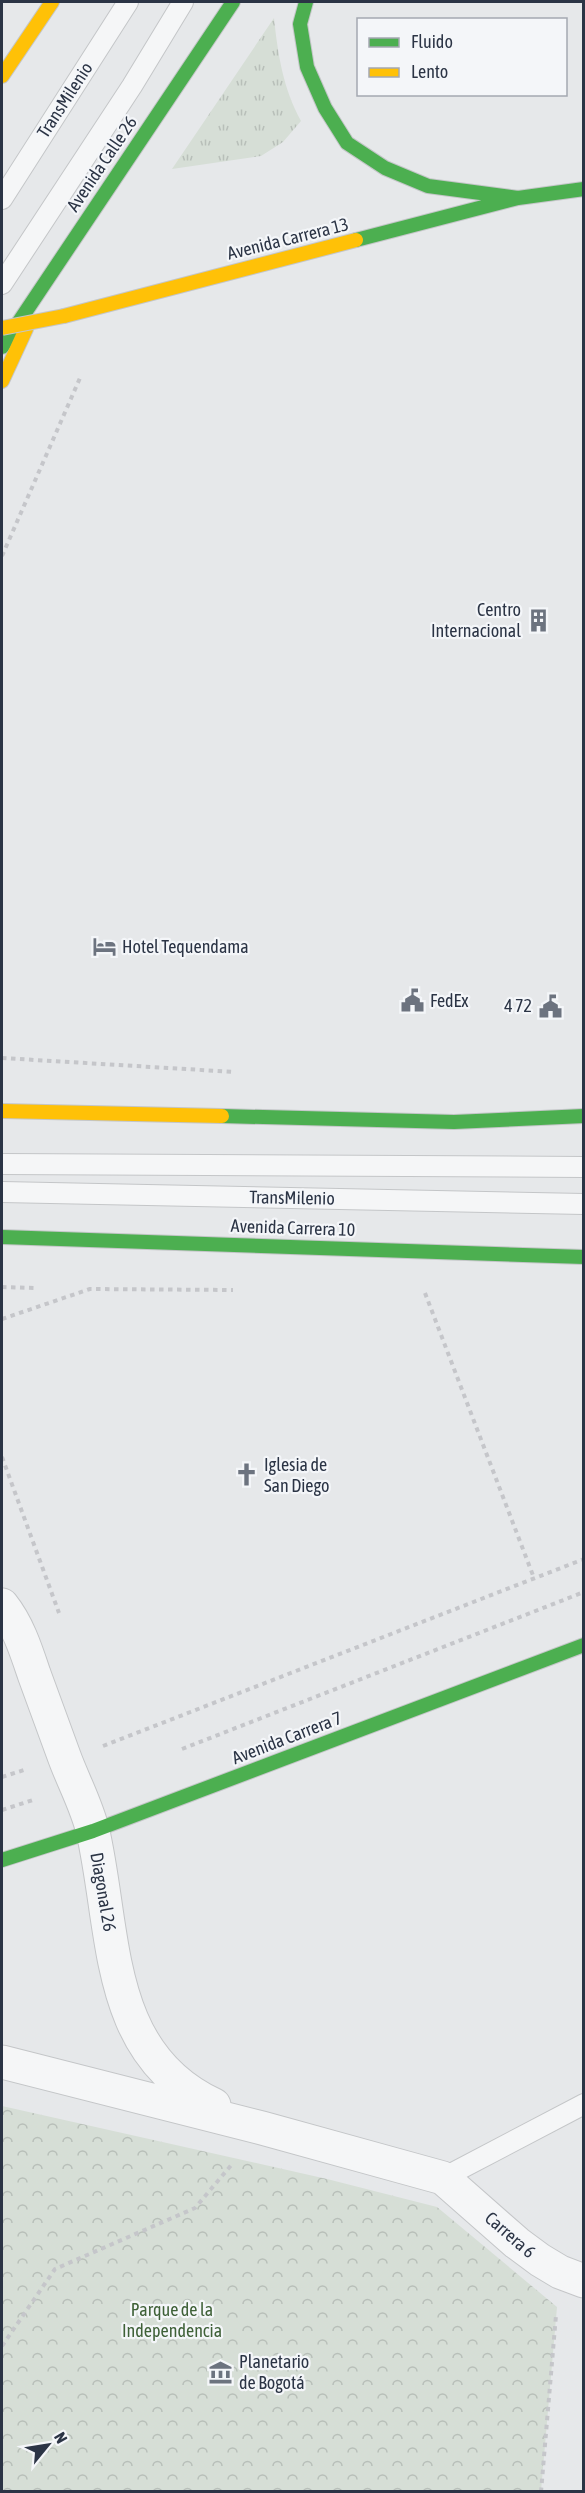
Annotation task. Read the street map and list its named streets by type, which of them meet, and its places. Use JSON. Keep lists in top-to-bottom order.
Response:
{
  "streets": {
    "main road": [
      "Avenida Calle 26",
      "Avenida Carrera 13",
      "Avenida Carrera 10",
      "Avenida Carrera 7"
    ],
    "street": ["Diagonal 26", "Carrera 6"],
    "lane": ["TransMilenio"]
  },
  "crossings": [
    ["Avenida Carrera 7", "Diagonal 26"],
    ["Diagonal 26", "Carrera 6"]
  ],
  "parks": ["Parque de la Independencia"],
  "places": {
    "building": ["Centro Internacional"],
    "hotel": ["Hotel Tequendama"],
    "public building": ["FedEx", "4 72"],
    "church": ["Iglesia de San Diego"],
    "museum": ["Planetario de Bogotá"]
  },
  "legend": ["Fluido", "Lento"],
  "north": "top right"
}
